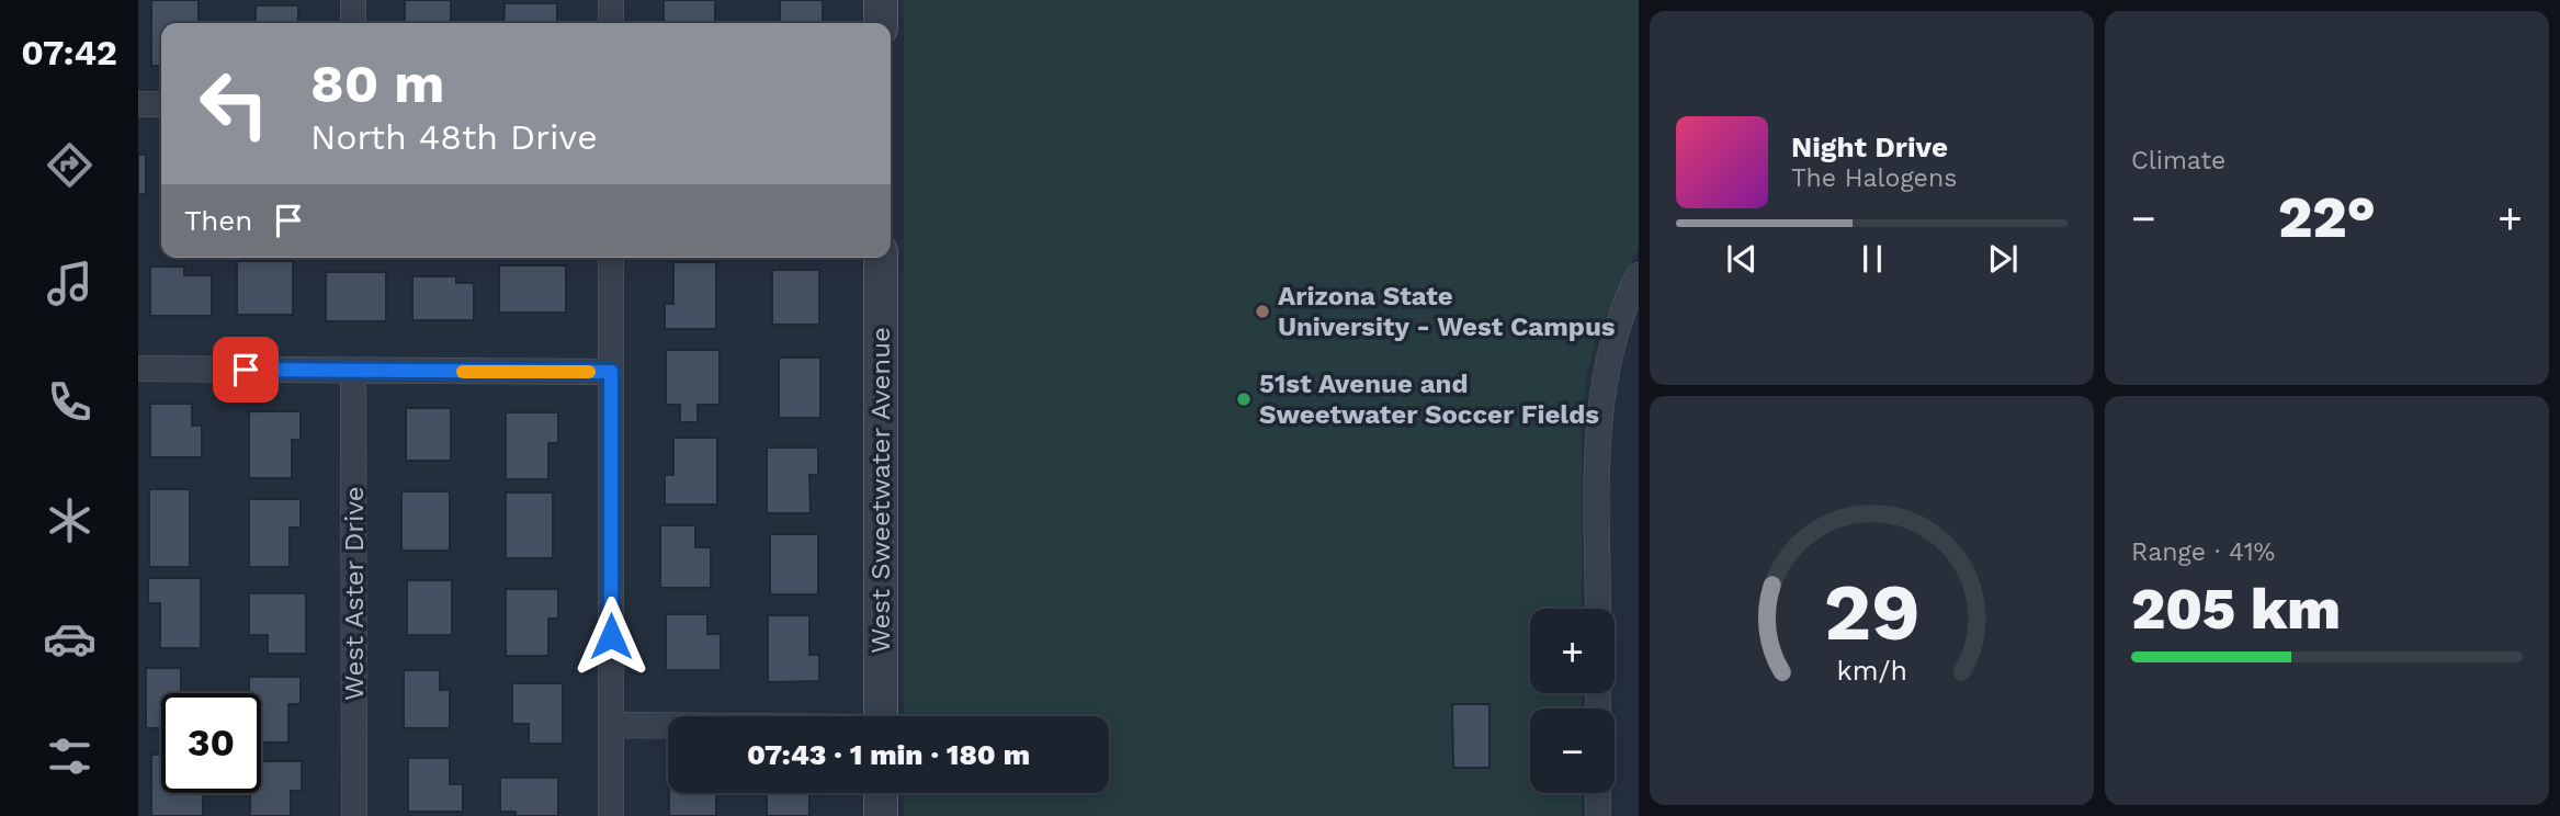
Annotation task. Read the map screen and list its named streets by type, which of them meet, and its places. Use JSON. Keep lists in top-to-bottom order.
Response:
{
  "streets": {
    "street": ["West Sweetwater Avenue", "West Aster Drive"]
  },
  "places": ["Arizona State University - West Campus", "51st Avenue and Sweetwater Soccer Fields"],
  "page": {
    "tabs": "07:42",
    "tile": [
      "Climate",
      ["Range · 41%", "205 km"]
    ],
    "turn": ["80 m", "North 48th Drive"],
    "song": ["Night Drive", "The Halogens"],
    "then": "Then",
    "heat": ["−", "22°", "+"],
    "map_buttons": ["+", "−"],
    "limit": "30",
    "trip": "07:43 · 1 min · 180 m",
    "gauge": ["29", "km/h"]
  }
}
